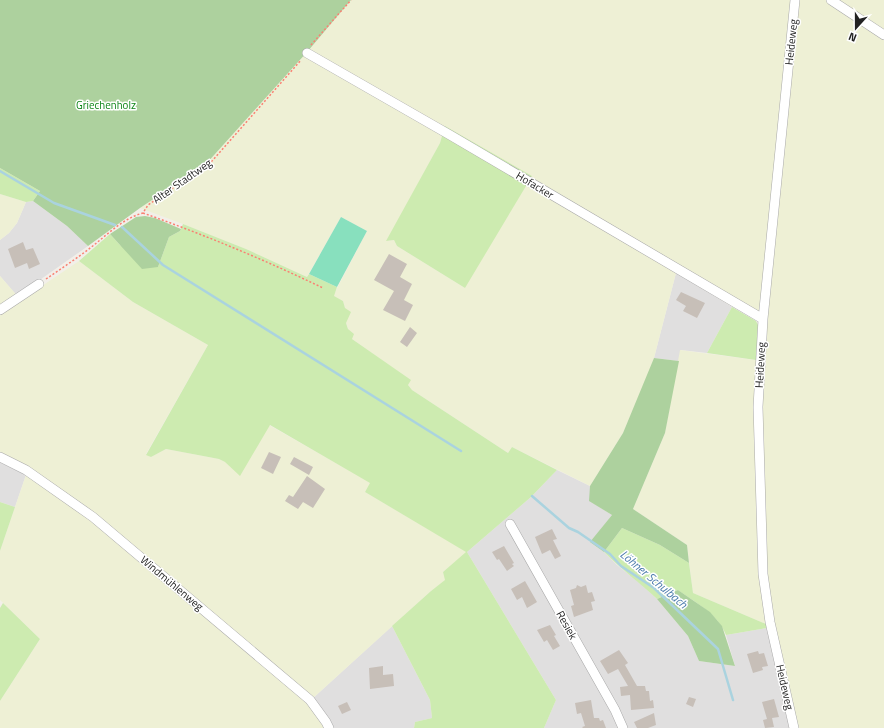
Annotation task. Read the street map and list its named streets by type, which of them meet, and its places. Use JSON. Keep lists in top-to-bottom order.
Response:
{
  "streets": {
    "street": [
      "Heideweg",
      "Hofacker",
      "Windmühlenweg",
      "Resiek"
    ],
    "path": ["Alter Stadtweg"]
  },
  "crossings": [
    ["Heideweg", "Hofacker"],
    ["Alter Stadtweg", "Hofacker"]
  ],
  "water": ["Löhner Schulbach"],
  "parks": ["Griechenholz"],
  "north": "bottom"
}
